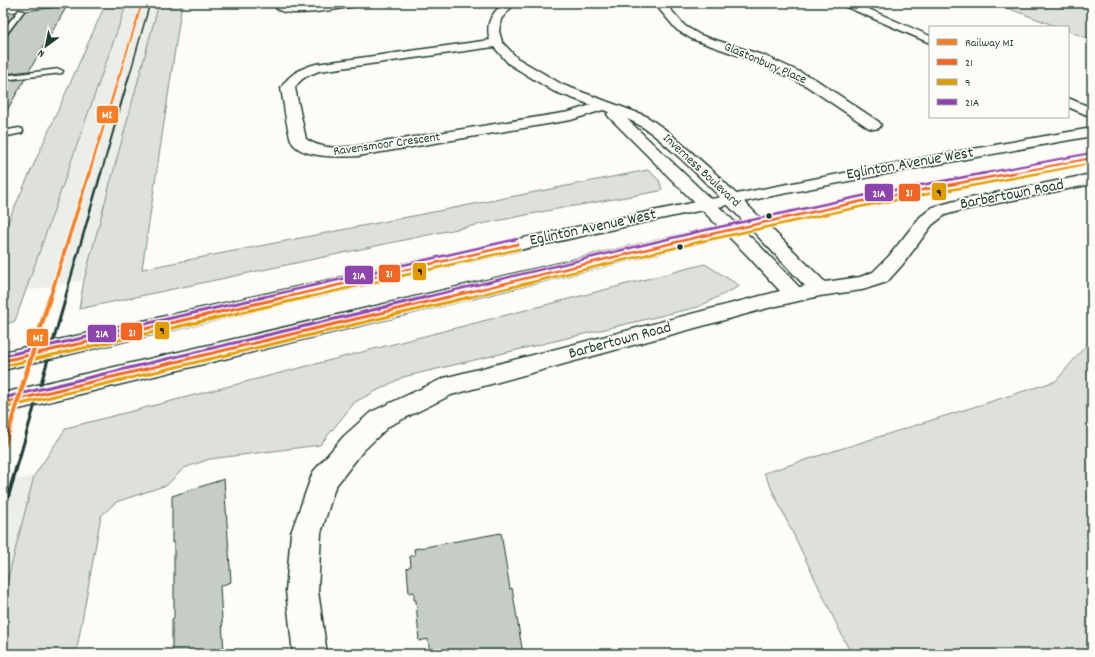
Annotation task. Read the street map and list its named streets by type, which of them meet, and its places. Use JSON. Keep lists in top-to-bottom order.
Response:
{
  "streets": {
    "street": [
      "Glastonbury Place",
      "Ravensmoor Crescent",
      "Eglinton Avenue West",
      "Inverness Boulevard",
      "Barbertown Road"
    ]
  },
  "crossings": [
    ["Ravensmoor Crescent", "Inverness Boulevard"],
    ["Eglinton Avenue West", "Inverness Boulevard"],
    ["Inverness Boulevard", "Barbertown Road"]
  ],
  "lines": [
    "rail line MI",
    "transit line 21A",
    "transit line 21",
    "transit line 9"
  ],
  "legend": [
    "Railway MI",
    "21",
    "9",
    "21A"
  ],
  "north": "bottom left"
}
